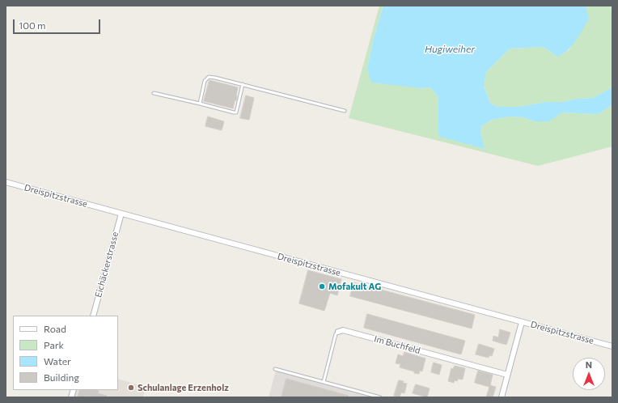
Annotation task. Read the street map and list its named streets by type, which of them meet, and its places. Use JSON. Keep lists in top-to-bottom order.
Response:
{
  "streets": {
    "street": ["Dreispitzstrasse", "Eichäckerstrasse", "Im Buchfeld"]
  },
  "crossings": [
    ["Dreispitzstrasse", "Eichäckerstrasse"]
  ],
  "water": ["Hugiweiher"],
  "places": ["Mofakult AG", "Schulanlage Erzenholz"],
  "legend": [
    "Road",
    "Park",
    "Water",
    "Building"
  ],
  "scale_bar": "100 m",
  "north": "top"
}
